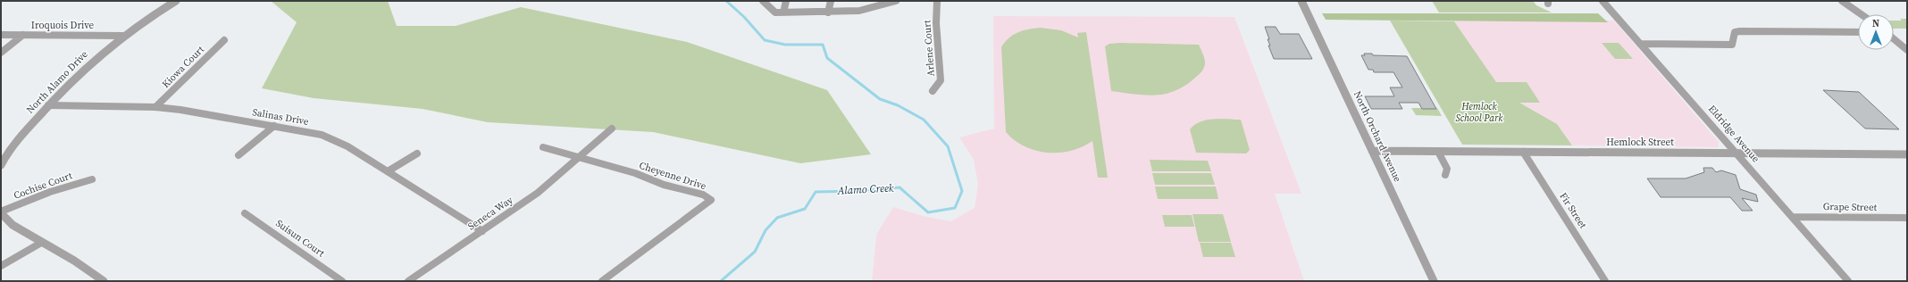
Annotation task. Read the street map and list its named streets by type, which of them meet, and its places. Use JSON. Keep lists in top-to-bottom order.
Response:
{
  "streets": {
    "street": [
      "Iroquois Drive",
      "Arlene Court",
      "Kiowa Court",
      "North Alamo Drive",
      "Salinas Drive",
      "Eldridge Avenue",
      "North Orchard Avenue",
      "Hemlock Street",
      "Cheyenne Drive",
      "Cochise Court",
      "Grape Street",
      "Fir Street",
      "Seneca Way",
      "Suisun Court"
    ]
  },
  "crossings": [
    ["Iroquois Drive", "North Alamo Drive"],
    ["Kiowa Court", "Salinas Drive"],
    ["North Alamo Drive", "Salinas Drive"],
    ["Salinas Drive", "Seneca Way"],
    ["Eldridge Avenue", "Hemlock Street"],
    ["Eldridge Avenue", "Grape Street"],
    ["North Orchard Avenue", "Hemlock Street"],
    ["Hemlock Street", "Fir Street"],
    ["Cheyenne Drive", "Seneca Way"]
  ],
  "water": ["Alamo Creek"],
  "parks": ["Hemlock School Park"],
  "north": "top"
}
